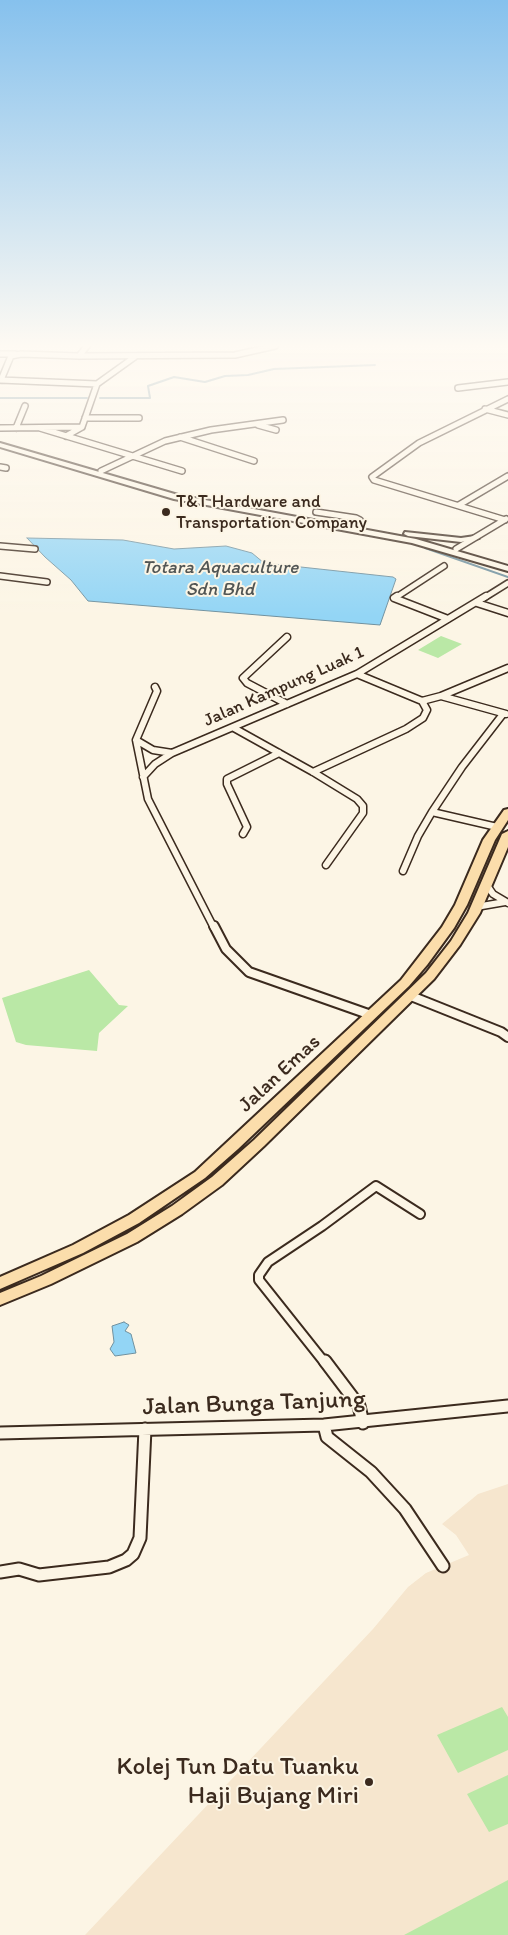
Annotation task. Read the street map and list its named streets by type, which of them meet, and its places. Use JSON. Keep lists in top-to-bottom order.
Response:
{
  "streets": {
    "main road": ["Jalan Emas"],
    "street": ["Jalan Kampung Luak 1", "Jalan Bunga Tanjung"]
  },
  "water": ["Totara Aquaculture Sdn Bhd"],
  "places": ["T&T Hardware and Transportation Company", "Kolej Tun Datu Tuanku Haji Bujang Miri"]
}
